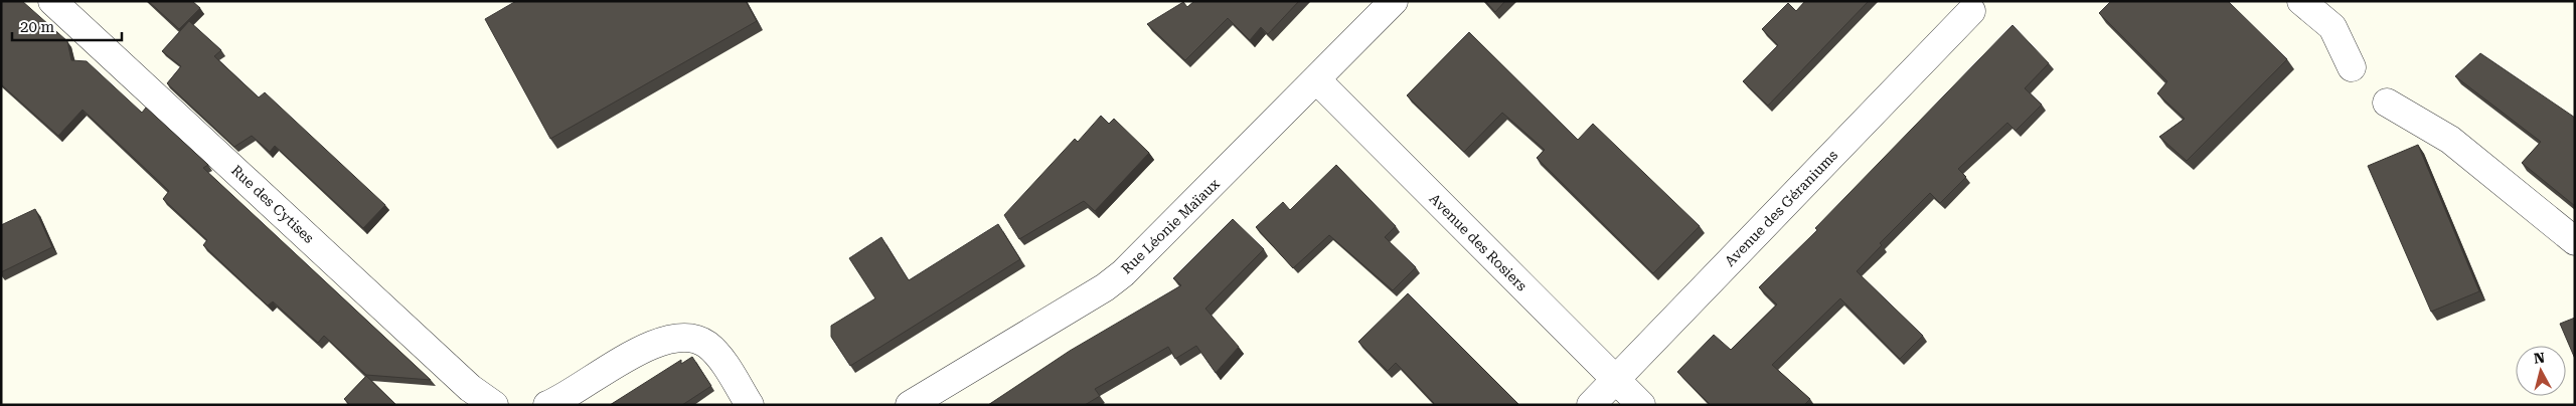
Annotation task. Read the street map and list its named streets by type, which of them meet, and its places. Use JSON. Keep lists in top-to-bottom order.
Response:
{
  "streets": {
    "street": [
      "Rue des Cytises",
      "Avenue des Géraniums",
      "Rue Léonie Maïaux",
      "Avenue des Rosiers"
    ]
  },
  "crossings": [
    ["Avenue des Géraniums", "Avenue des Rosiers"],
    ["Rue Léonie Maïaux", "Avenue des Rosiers"]
  ],
  "scale_bar": "20 m",
  "north": "top"
}
